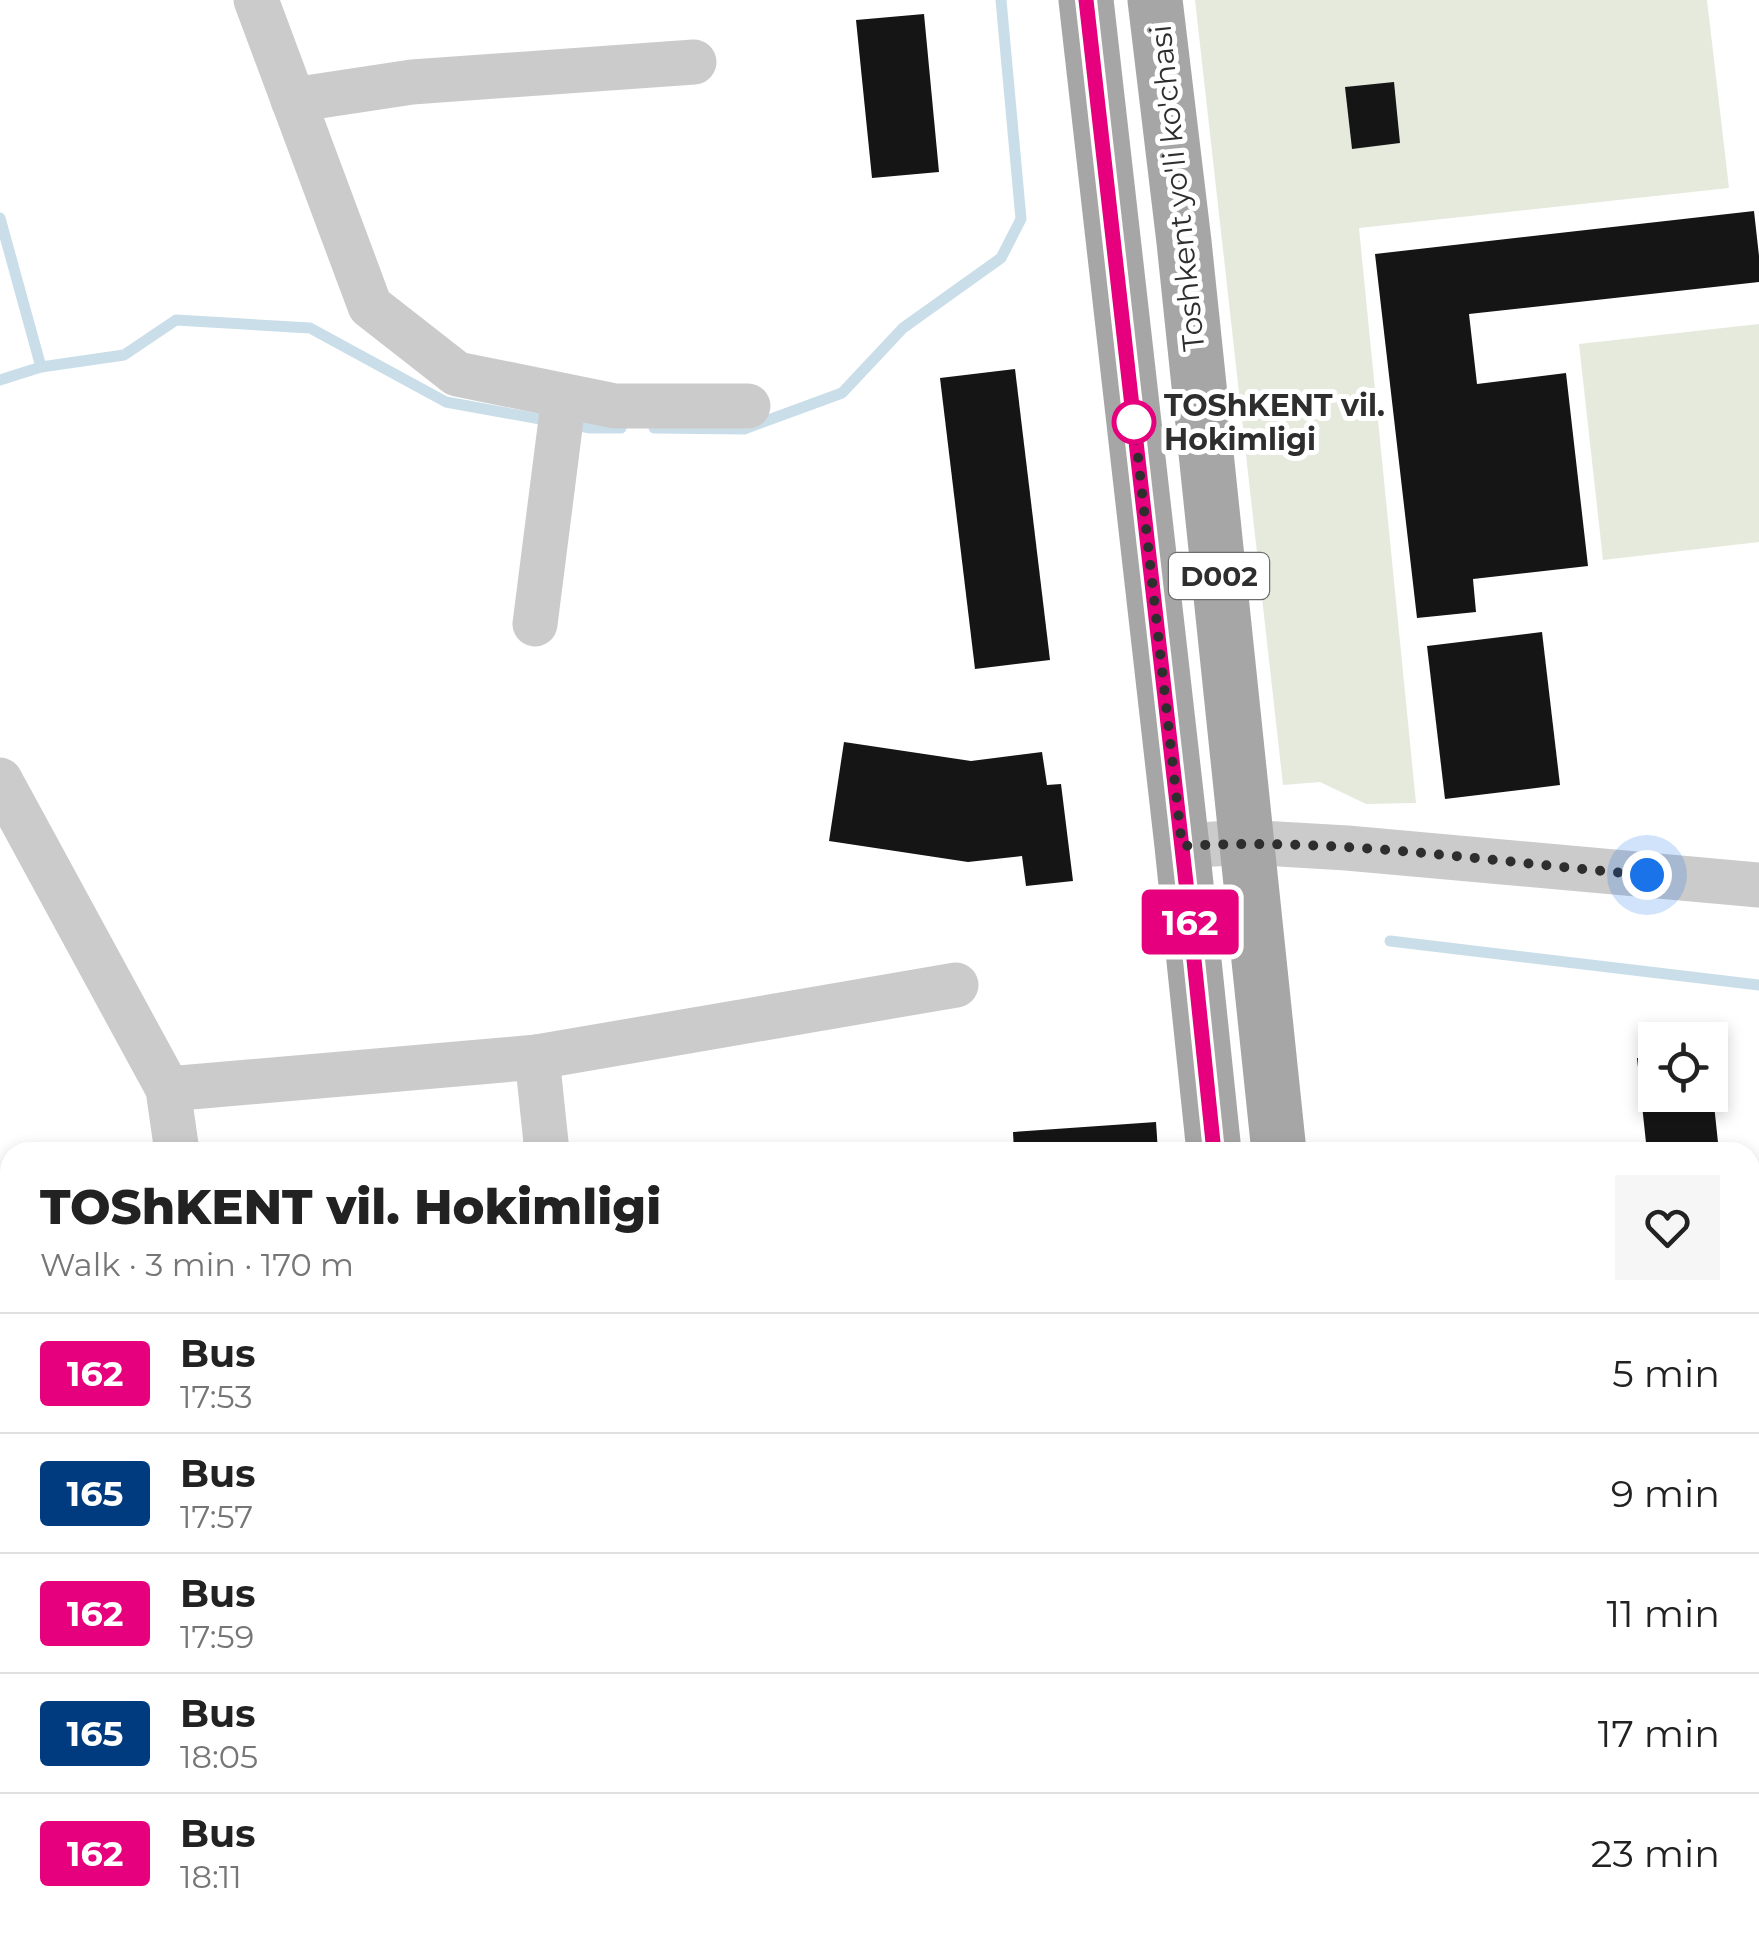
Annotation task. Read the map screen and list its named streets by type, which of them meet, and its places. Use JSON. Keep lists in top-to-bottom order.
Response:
{
  "streets": {
    "main road": ["Toshkent yo'li ko'chasi", "D002"]
  },
  "places": ["TOShKENT vil. Hokimligi"],
  "lines": ["bus line 162"],
  "page": {
    "on_map": "162",
    "heading": ["TOShKENT vil. Hokimligi", "Walk · 3 min · 170 m"],
    "list": [
      {
        "mark": "162",
        "name": "Bus",
        "note": "17:53",
        "value": "5 min"
      },
      {
        "mark": "165",
        "name": "Bus",
        "note": "17:57",
        "value": "9 min"
      },
      {
        "mark": "162",
        "name": "Bus",
        "note": "17:59",
        "value": "11 min"
      },
      {
        "mark": "165",
        "name": "Bus",
        "note": "18:05",
        "value": "17 min"
      },
      {
        "mark": "162",
        "name": "Bus",
        "note": "18:11",
        "value": "23 min"
      }
    ]
  }
}
